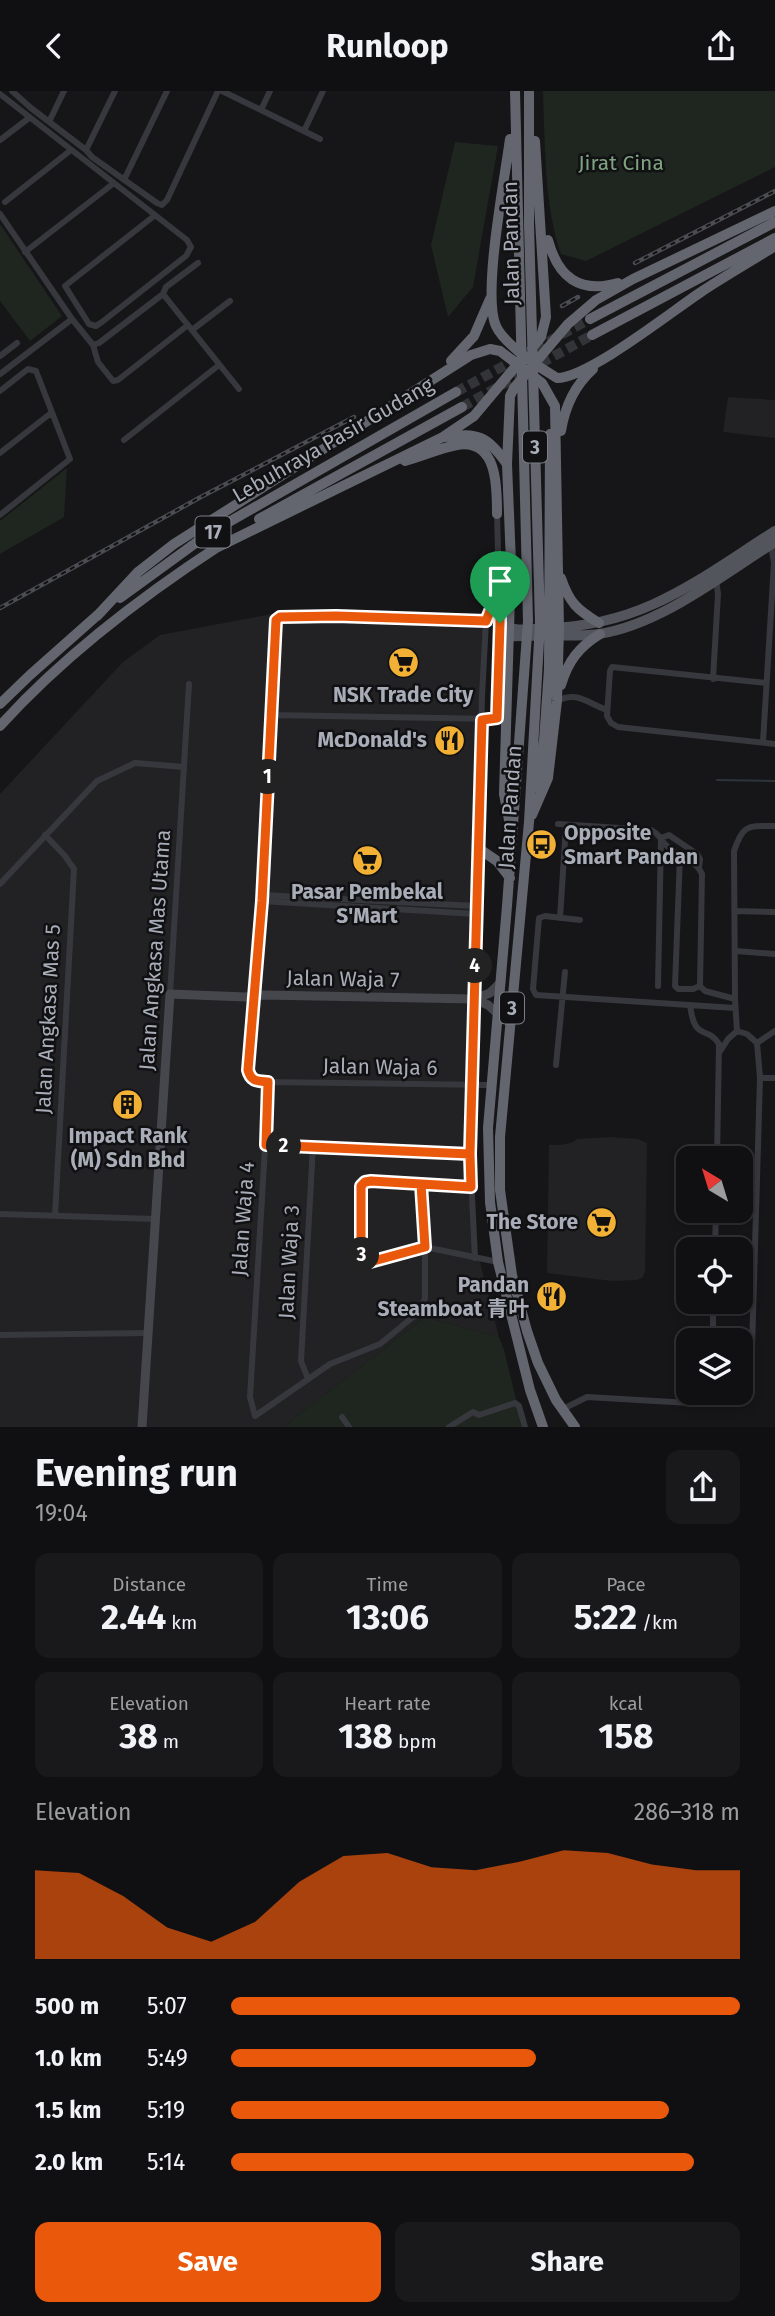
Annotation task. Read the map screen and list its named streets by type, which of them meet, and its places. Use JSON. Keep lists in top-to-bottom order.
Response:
{
  "streets": {
    "highway": [
      "Jalan Pandan",
      "Lebuhraya Pasir Gudang",
      "3",
      "17"
    ],
    "street": [
      "Jalan Angkasa Mas Utama",
      "Jalan Waja 7",
      "Jalan Angkasa Mas 5",
      "Jalan Waja 6",
      "Jalan Waja 4",
      "Jalan Waja 3"
    ]
  },
  "crossings": [
    ["Jalan Pandan", "Jalan Waja 6"],
    ["Jalan Angkasa Mas Utama", "Jalan Waja 7"],
    ["Jalan Waja 6", "Jalan Waja 4"],
    ["Jalan Waja 4", "Jalan Waja 3"]
  ],
  "parks": ["Jirat Cina"],
  "places": {
    "supermarket": ["NSK Trade City", "Pasar Pembekal S'Mart", "The Store"],
    "restaurant": ["McDonald's", "Pandan Steamboat 青叶"],
    "bus stop": ["Opposite Smart Pandan"],
    "building": ["Impact Rank (M) Sdn Bhd"]
  },
  "north": "top left",
  "page": {
    "header": "Runloop",
    "pins": [
      "1",
      "4",
      "2",
      "3"
    ],
    "heading": ["Evening run", "19:04"],
    "stats": [
      ["Distance", "2.44 km"],
      ["Time", "13:06"],
      ["Pace", "5:22 /km"],
      ["Elevation", "38 m"],
      ["Heart rate", "138 bpm"],
      ["kcal", "158"]
    ],
    "chart": ["Elevation", "286–318 m"],
    "list": [
      {
        "name": "500 m",
        "note": "5:07"
      },
      {
        "name": "1.0 km",
        "note": "5:49"
      },
      {
        "name": "1.5 km",
        "note": "5:19"
      },
      {
        "name": "2.0 km",
        "note": "5:14"
      }
    ],
    "buttons": ["Save", "Share"]
  }
}
